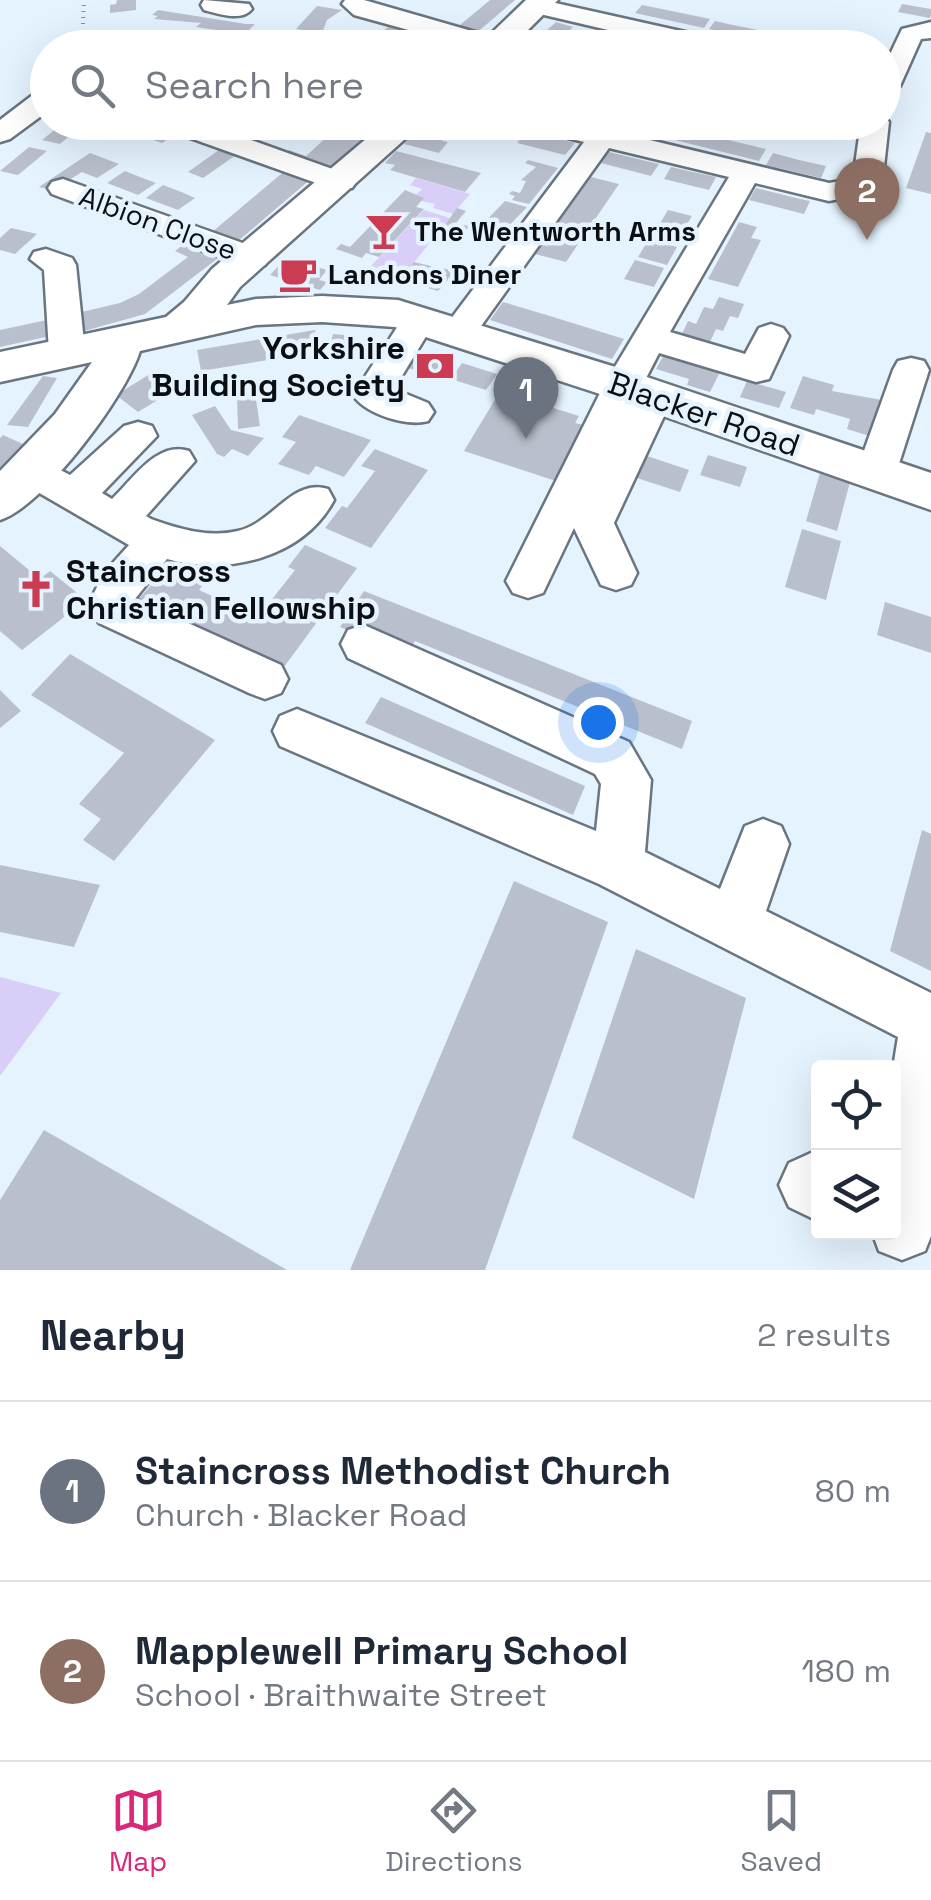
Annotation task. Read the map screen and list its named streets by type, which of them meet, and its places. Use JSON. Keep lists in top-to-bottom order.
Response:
{
  "streets": {
    "main road": ["Blacker Road"],
    "street": ["Albion Close"]
  },
  "places": {
    "bar": ["The Wentworth Arms"],
    "cafe": ["Landons Diner"],
    "bank": ["Yorkshire Building Society"],
    "church": ["Staincross Christian Fellowship"]
  },
  "page": {
    "search": "Search here",
    "pins": ["2", "1"],
    "heading": ["Nearby", "2 results"],
    "list": [
      {
        "mark": "1",
        "name": "Staincross Methodist Church",
        "note": "Church · Blacker Road",
        "value": "80 m"
      },
      {
        "mark": "2",
        "name": "Mapplewell Primary School",
        "note": "School · Braithwaite Street",
        "value": "180 m"
      }
    ],
    "nav": ["Map", "Directions", "Saved"]
  }
}
